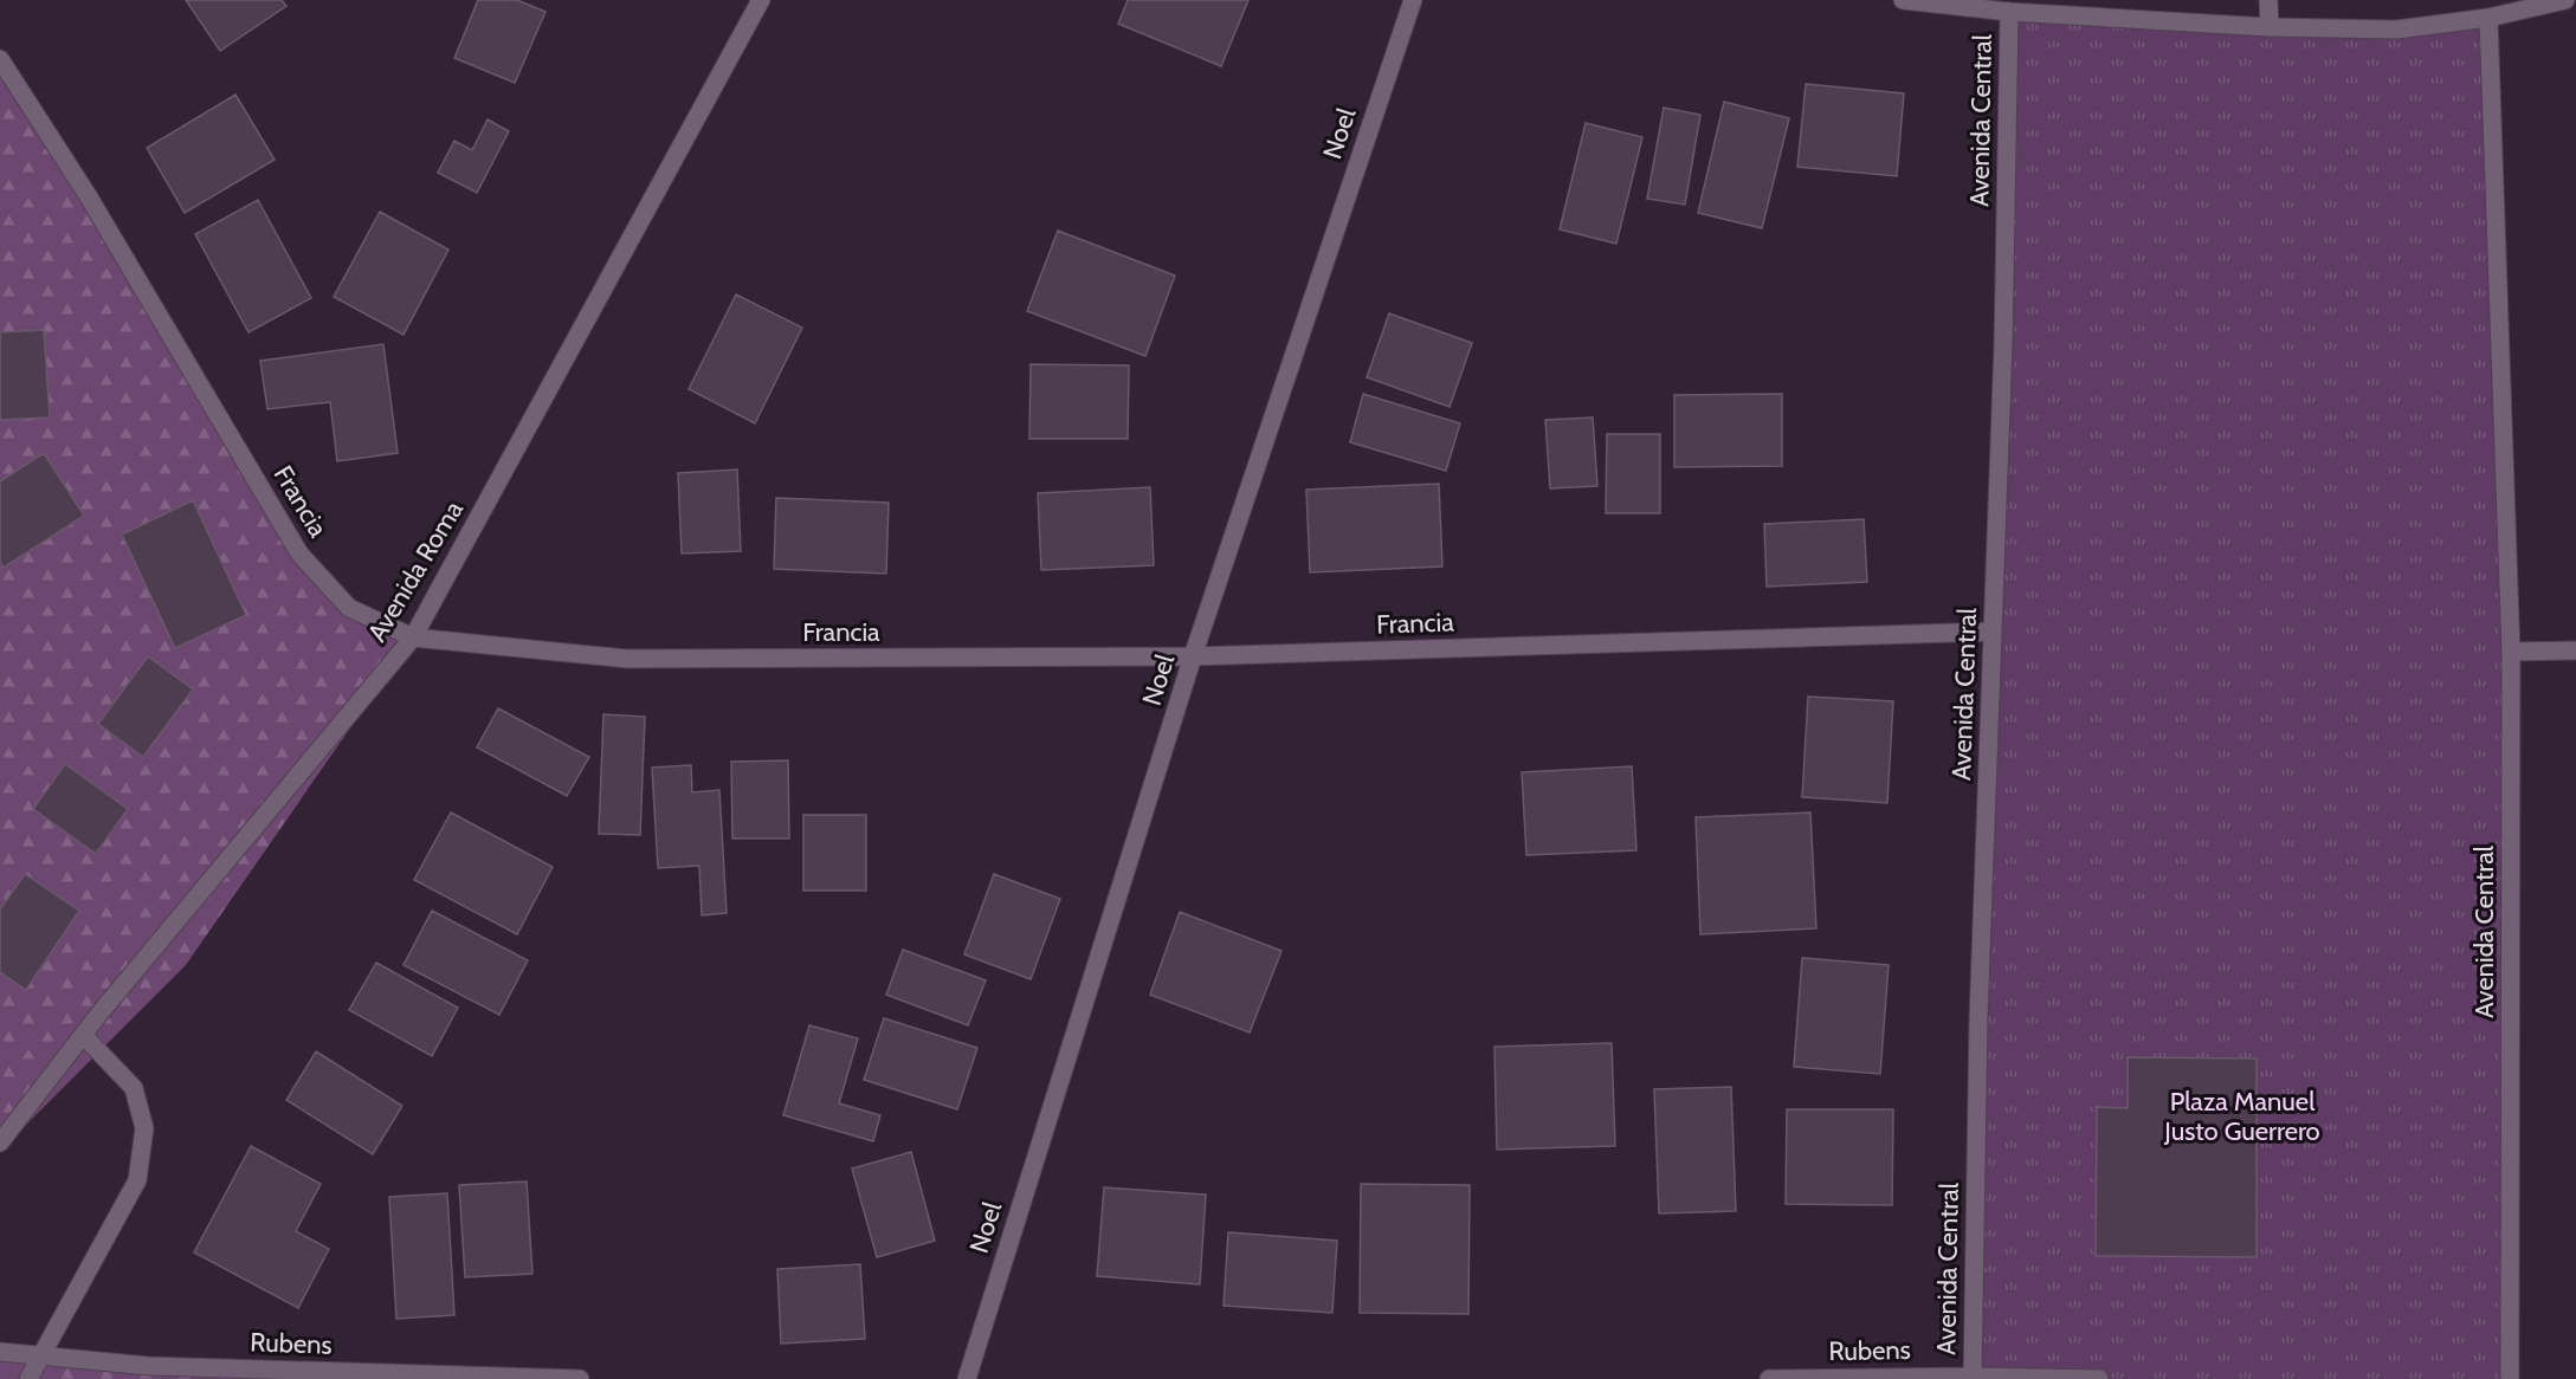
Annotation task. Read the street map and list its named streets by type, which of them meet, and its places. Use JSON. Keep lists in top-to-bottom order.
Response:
{
  "streets": {
    "street": [
      "Avenida Central",
      "Noel",
      "Francia",
      "Avenida Roma",
      "Rubens"
    ]
  },
  "crossings": [
    ["Avenida Central", "Francia"],
    ["Avenida Central", "Rubens"],
    ["Noel", "Francia"],
    ["Francia", "Avenida Roma"]
  ],
  "parks": ["Plaza Manuel Justo Guerrero"]
}
